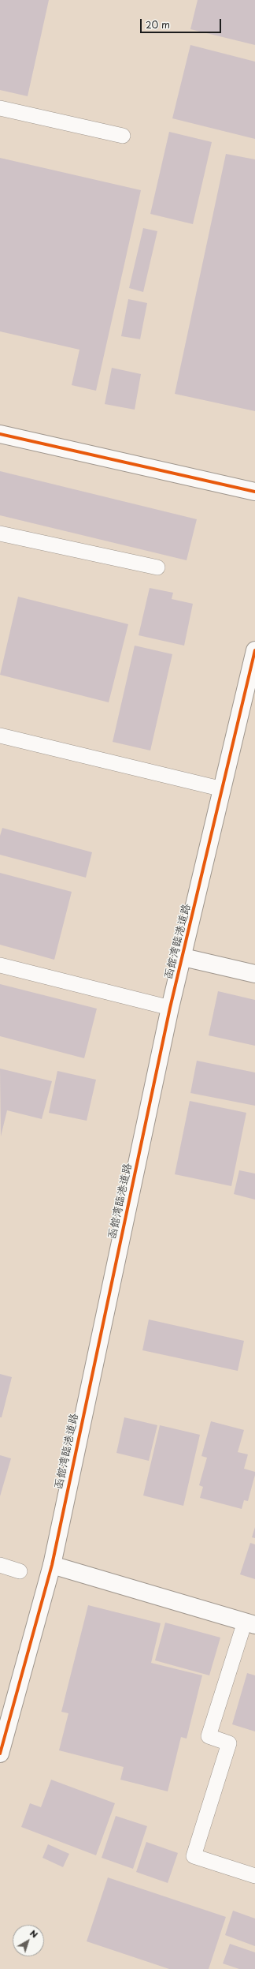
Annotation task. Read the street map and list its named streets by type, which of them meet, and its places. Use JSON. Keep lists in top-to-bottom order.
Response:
{
  "streets": {
    "street": ["函館湾臨港道路"]
  },
  "scale_bar": "20 m",
  "north": "top right"
}
